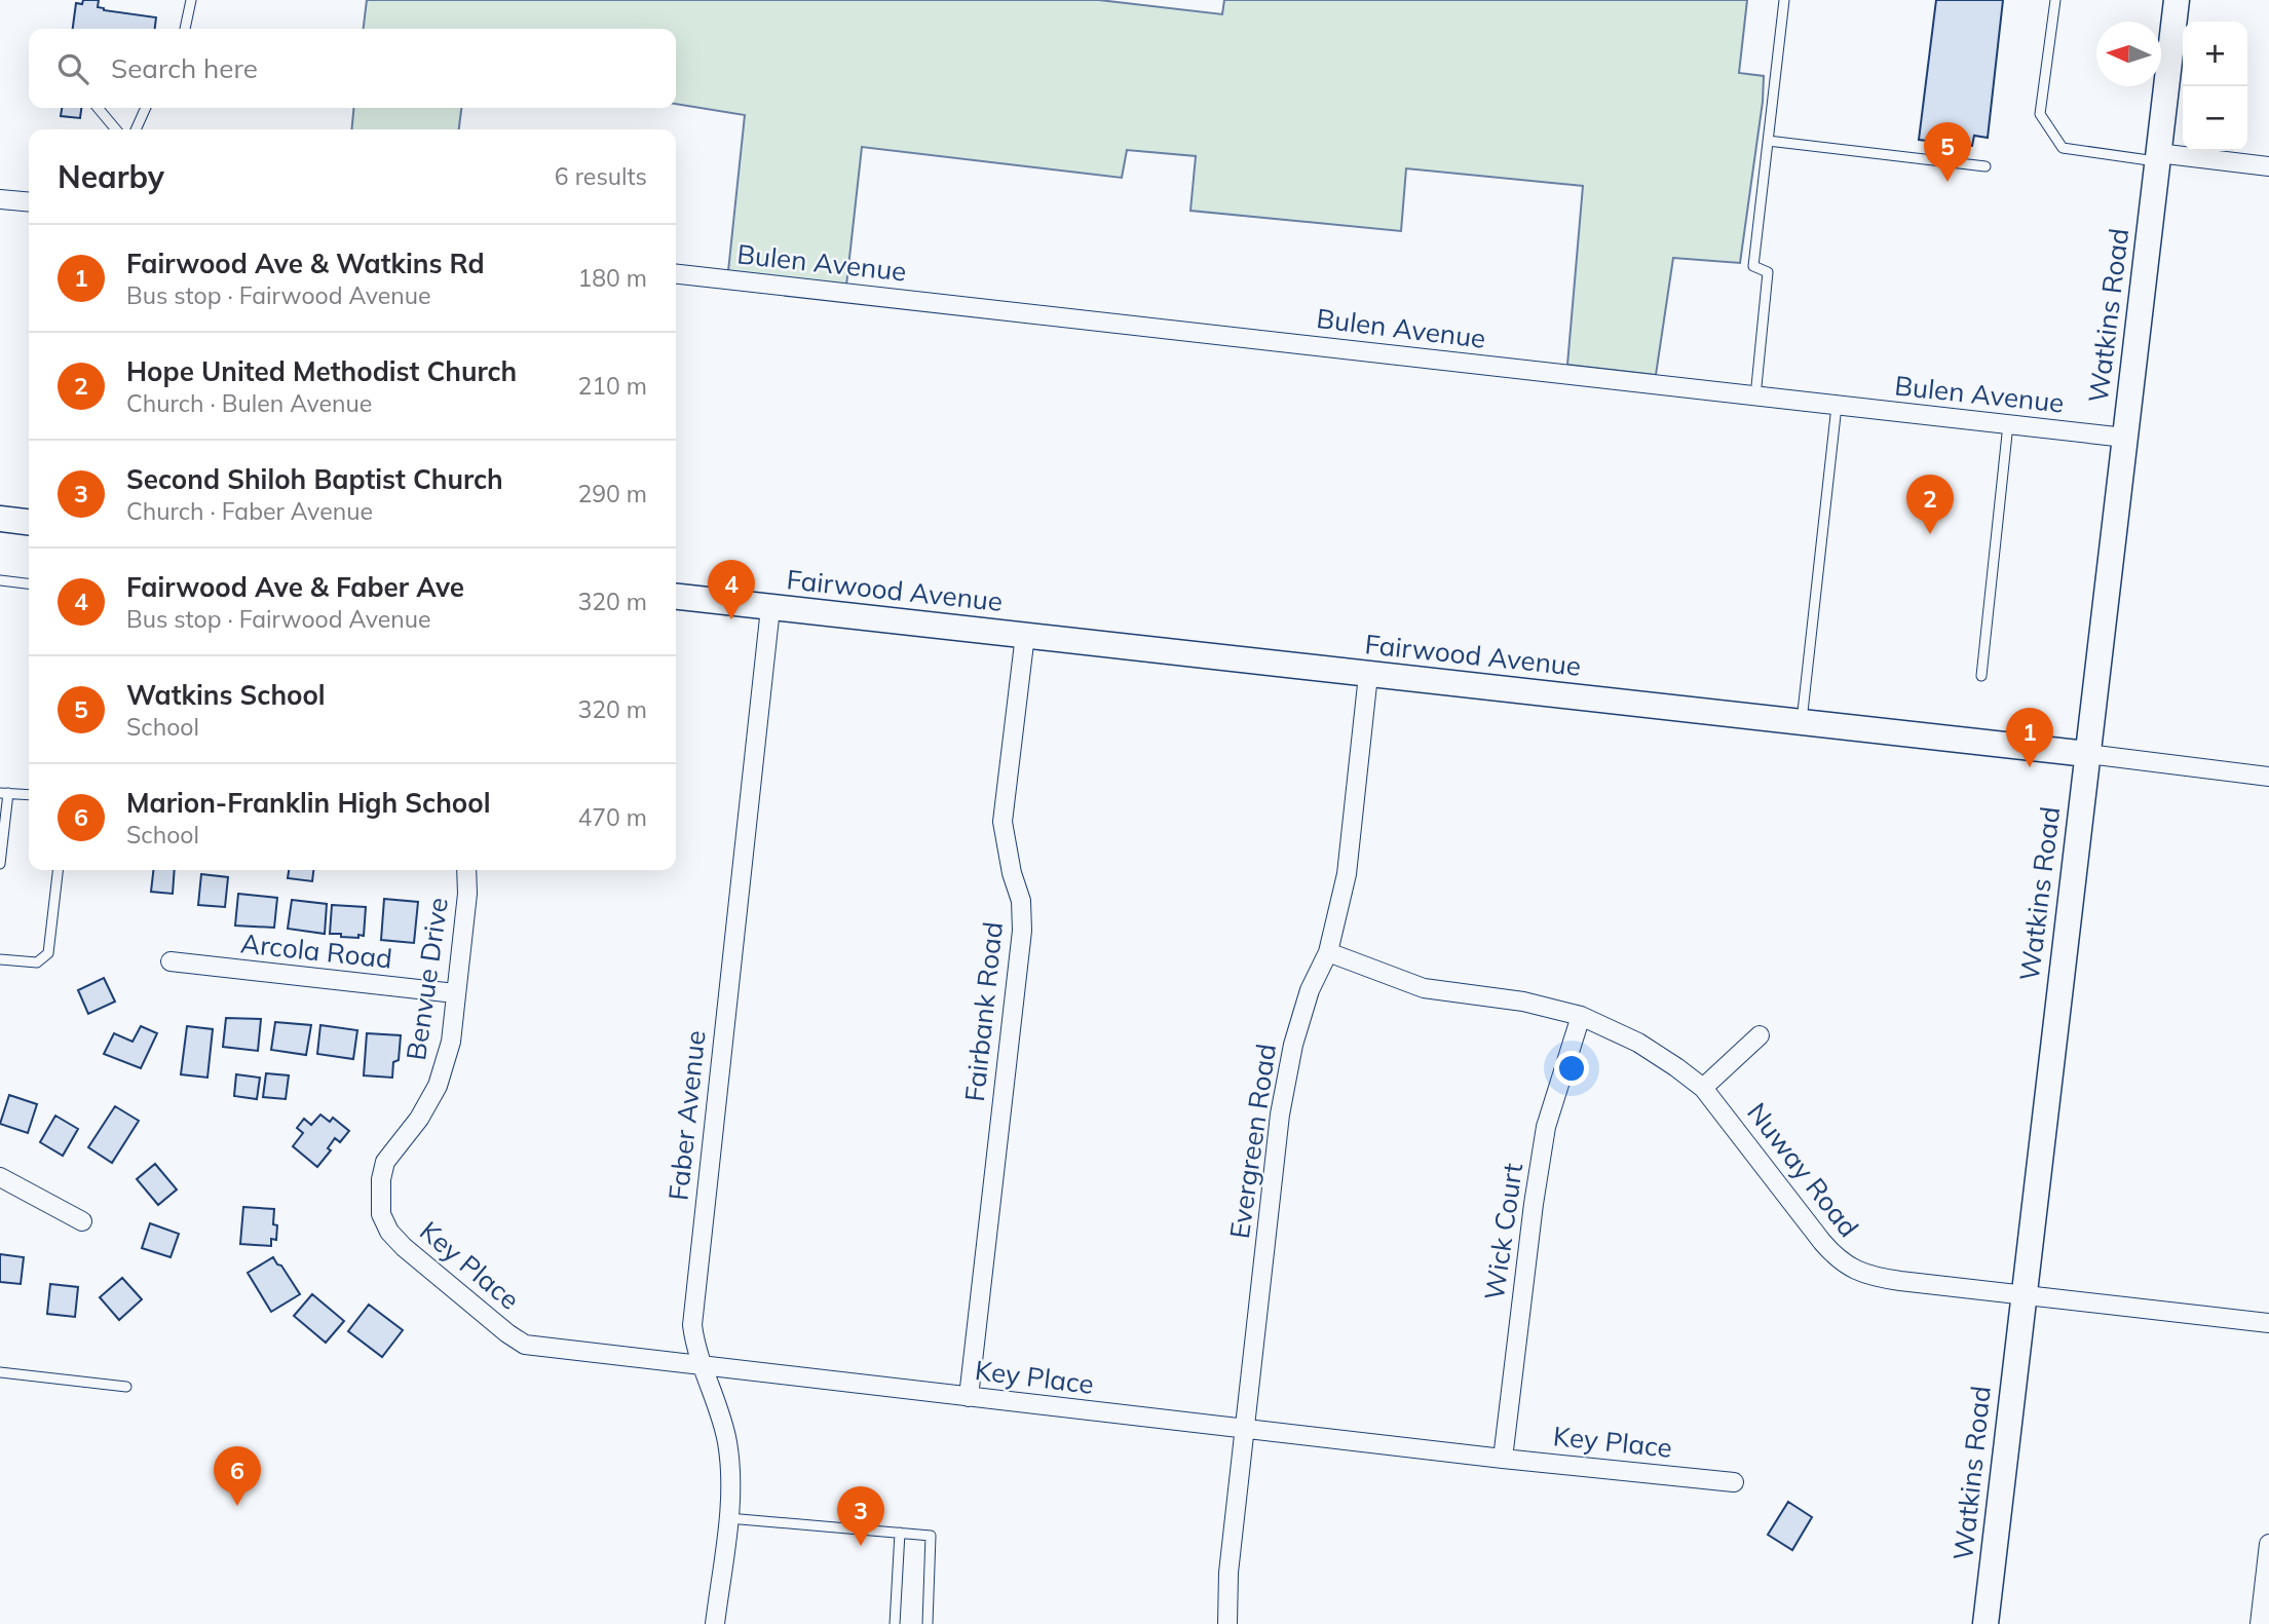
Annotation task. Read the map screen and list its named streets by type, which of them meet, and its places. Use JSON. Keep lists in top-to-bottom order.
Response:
{
  "streets": {
    "street": [
      "Bulen Avenue",
      "Watkins Road",
      "Fairwood Avenue",
      "Arcola Road",
      "Benvue Drive",
      "Fairbank Road",
      "Faber Avenue",
      "Evergreen Road",
      "Nuway Road",
      "Wick Court",
      "Key Place"
    ]
  },
  "crossings": [
    ["Bulen Avenue", "Watkins Road"],
    ["Watkins Road", "Fairwood Avenue"],
    ["Watkins Road", "Nuway Road"],
    ["Fairwood Avenue", "Fairbank Road"],
    ["Fairwood Avenue", "Faber Avenue"],
    ["Fairwood Avenue", "Evergreen Road"],
    ["Arcola Road", "Benvue Drive"],
    ["Benvue Drive", "Key Place"],
    ["Fairbank Road", "Key Place"],
    ["Faber Avenue", "Key Place"],
    ["Evergreen Road", "Nuway Road"],
    ["Evergreen Road", "Key Place"],
    ["Nuway Road", "Wick Court"],
    ["Wick Court", "Key Place"]
  ],
  "north": "left",
  "page": {
    "map_buttons": ["+", "−"],
    "search": "Search here",
    "pins": [
      "5",
      "2",
      "4",
      "1",
      "6",
      "3"
    ],
    "heading": ["Nearby", "6 results"],
    "list": [
      {
        "mark": "1",
        "name": "Fairwood Ave & Watkins Rd",
        "note": "Bus stop · Fairwood Avenue",
        "value": "180 m"
      },
      {
        "mark": "2",
        "name": "Hope United Methodist Church",
        "note": "Church · Bulen Avenue",
        "value": "210 m"
      },
      {
        "mark": "3",
        "name": "Second Shiloh Baptist Church",
        "note": "Church · Faber Avenue",
        "value": "290 m"
      },
      {
        "mark": "4",
        "name": "Fairwood Ave & Faber Ave",
        "note": "Bus stop · Fairwood Avenue",
        "value": "320 m"
      },
      {
        "mark": "5",
        "name": "Watkins School",
        "note": "School",
        "value": "320 m"
      },
      {
        "mark": "6",
        "name": "Marion-Franklin High School",
        "note": "School",
        "value": "470 m"
      }
    ]
  }
}
